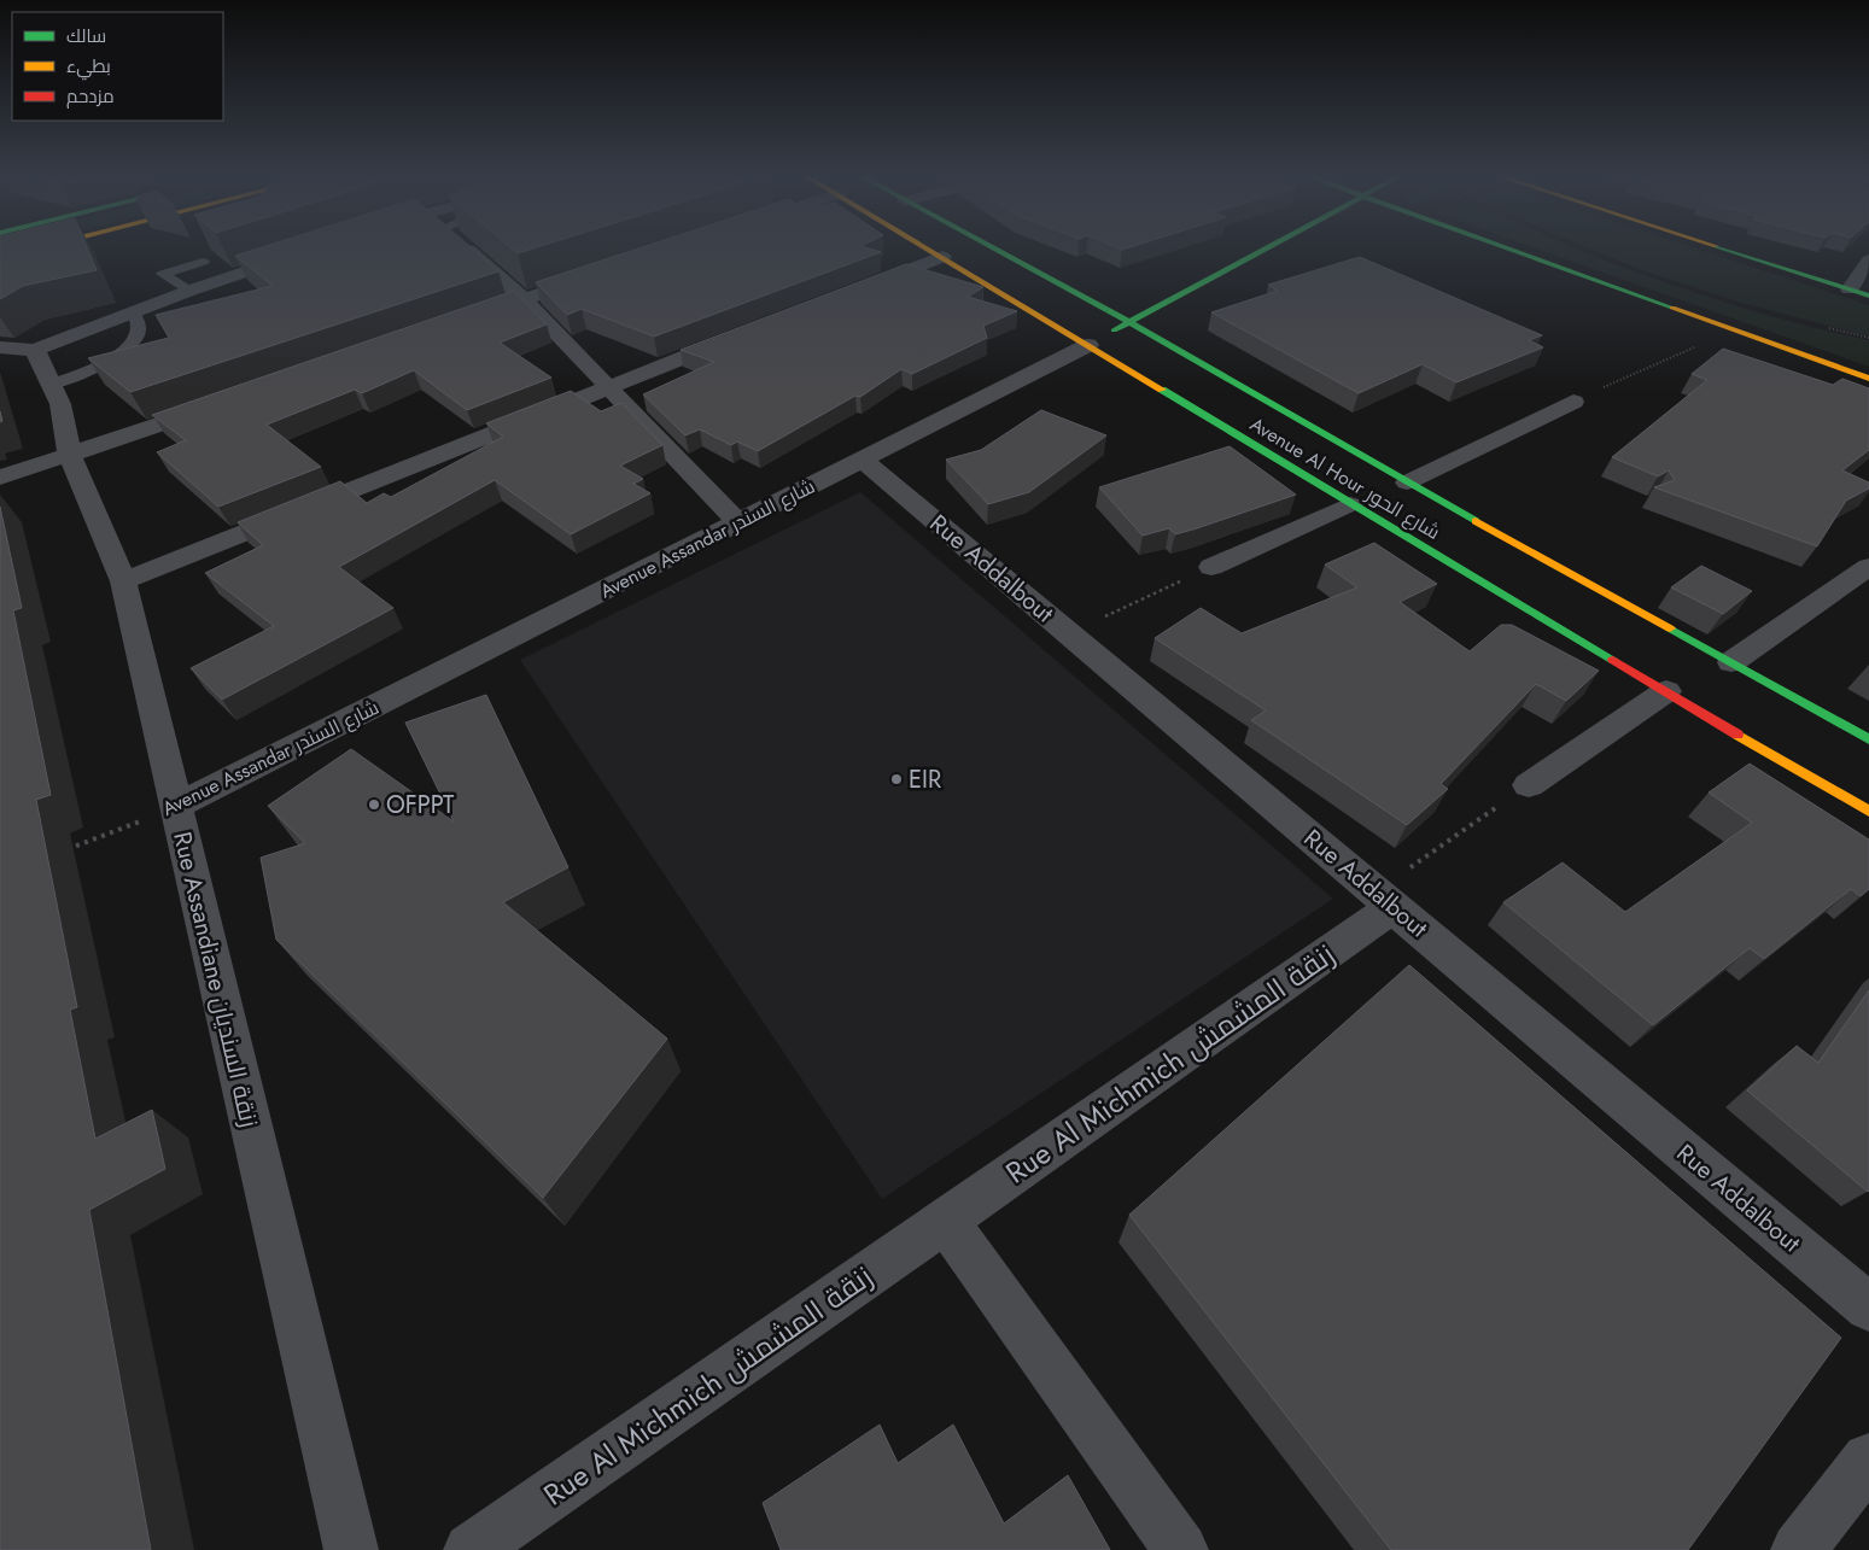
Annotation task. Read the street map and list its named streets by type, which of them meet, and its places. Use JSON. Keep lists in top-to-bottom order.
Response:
{
  "streets": {
    "street": [
      "Avenue Al Hour شارع الحور",
      "Avenue Assandar شارع السندر",
      "Rue Addalbout",
      "Rue Assandiane زنقة السنديان",
      "Rue Al Michmich زنقة المشمش"
    ]
  },
  "crossings": [
    ["Avenue Al Hour شارع الحور", "Avenue Assandar شارع السندر"],
    ["Avenue Assandar شارع السندر", "Rue Addalbout"],
    ["Avenue Assandar شارع السندر", "Rue Assandiane زنقة السنديان"],
    ["Rue Addalbout", "Rue Al Michmich زنقة المشمش"]
  ],
  "places": ["EIR", "OFPPT"],
  "legend": ["سالك", "بطيء", "مزدحم"]
}
